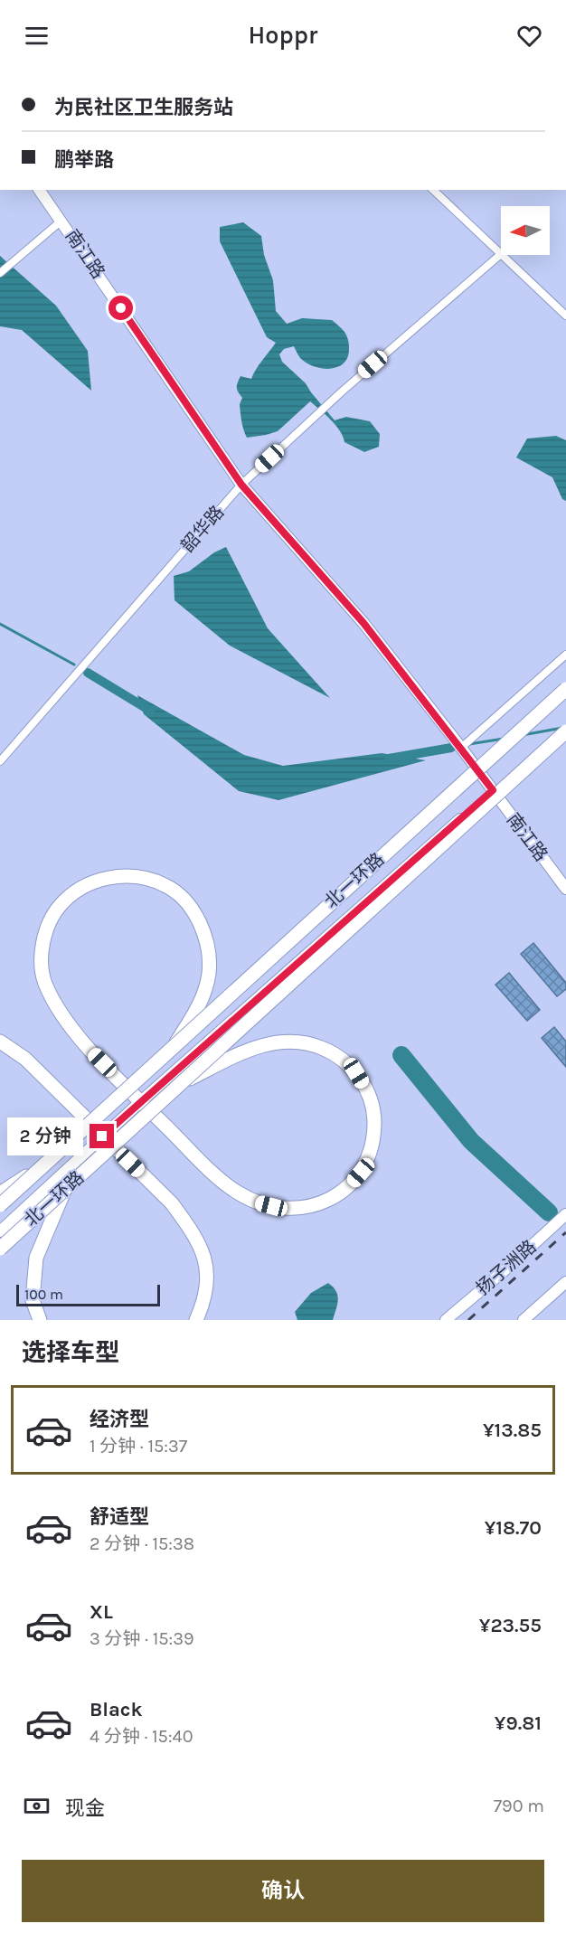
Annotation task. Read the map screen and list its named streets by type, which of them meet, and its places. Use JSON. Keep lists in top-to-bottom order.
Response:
{
  "streets": {
    "highway": ["北一环路"],
    "main road": ["南江路", "扬子洲路"],
    "street": ["韶华路"]
  },
  "crossings": [
    ["南江路", "韶华路"]
  ],
  "scale_bar": "100 m",
  "north": "left",
  "page": {
    "header": "Hoppr",
    "banner": ["为民社区卫生服务站", "鹏举路"],
    "bubble": "2 分钟",
    "scale": "100 m",
    "heading": "选择车型",
    "list": [
      {
        "name": "经济型",
        "note": "1 分钟 · 15:37",
        "value": "¥13.85"
      },
      {
        "name": "舒适型",
        "note": "2 分钟 · 15:38",
        "value": "¥18.70"
      },
      {
        "name": "XL",
        "note": "3 分钟 · 15:39",
        "value": "¥23.55"
      },
      {
        "name": "Black",
        "note": "4 分钟 · 15:40",
        "value": "¥9.81"
      }
    ],
    "pay": ["现金", "790 m"],
    "buttons": "确认"
  }
}
